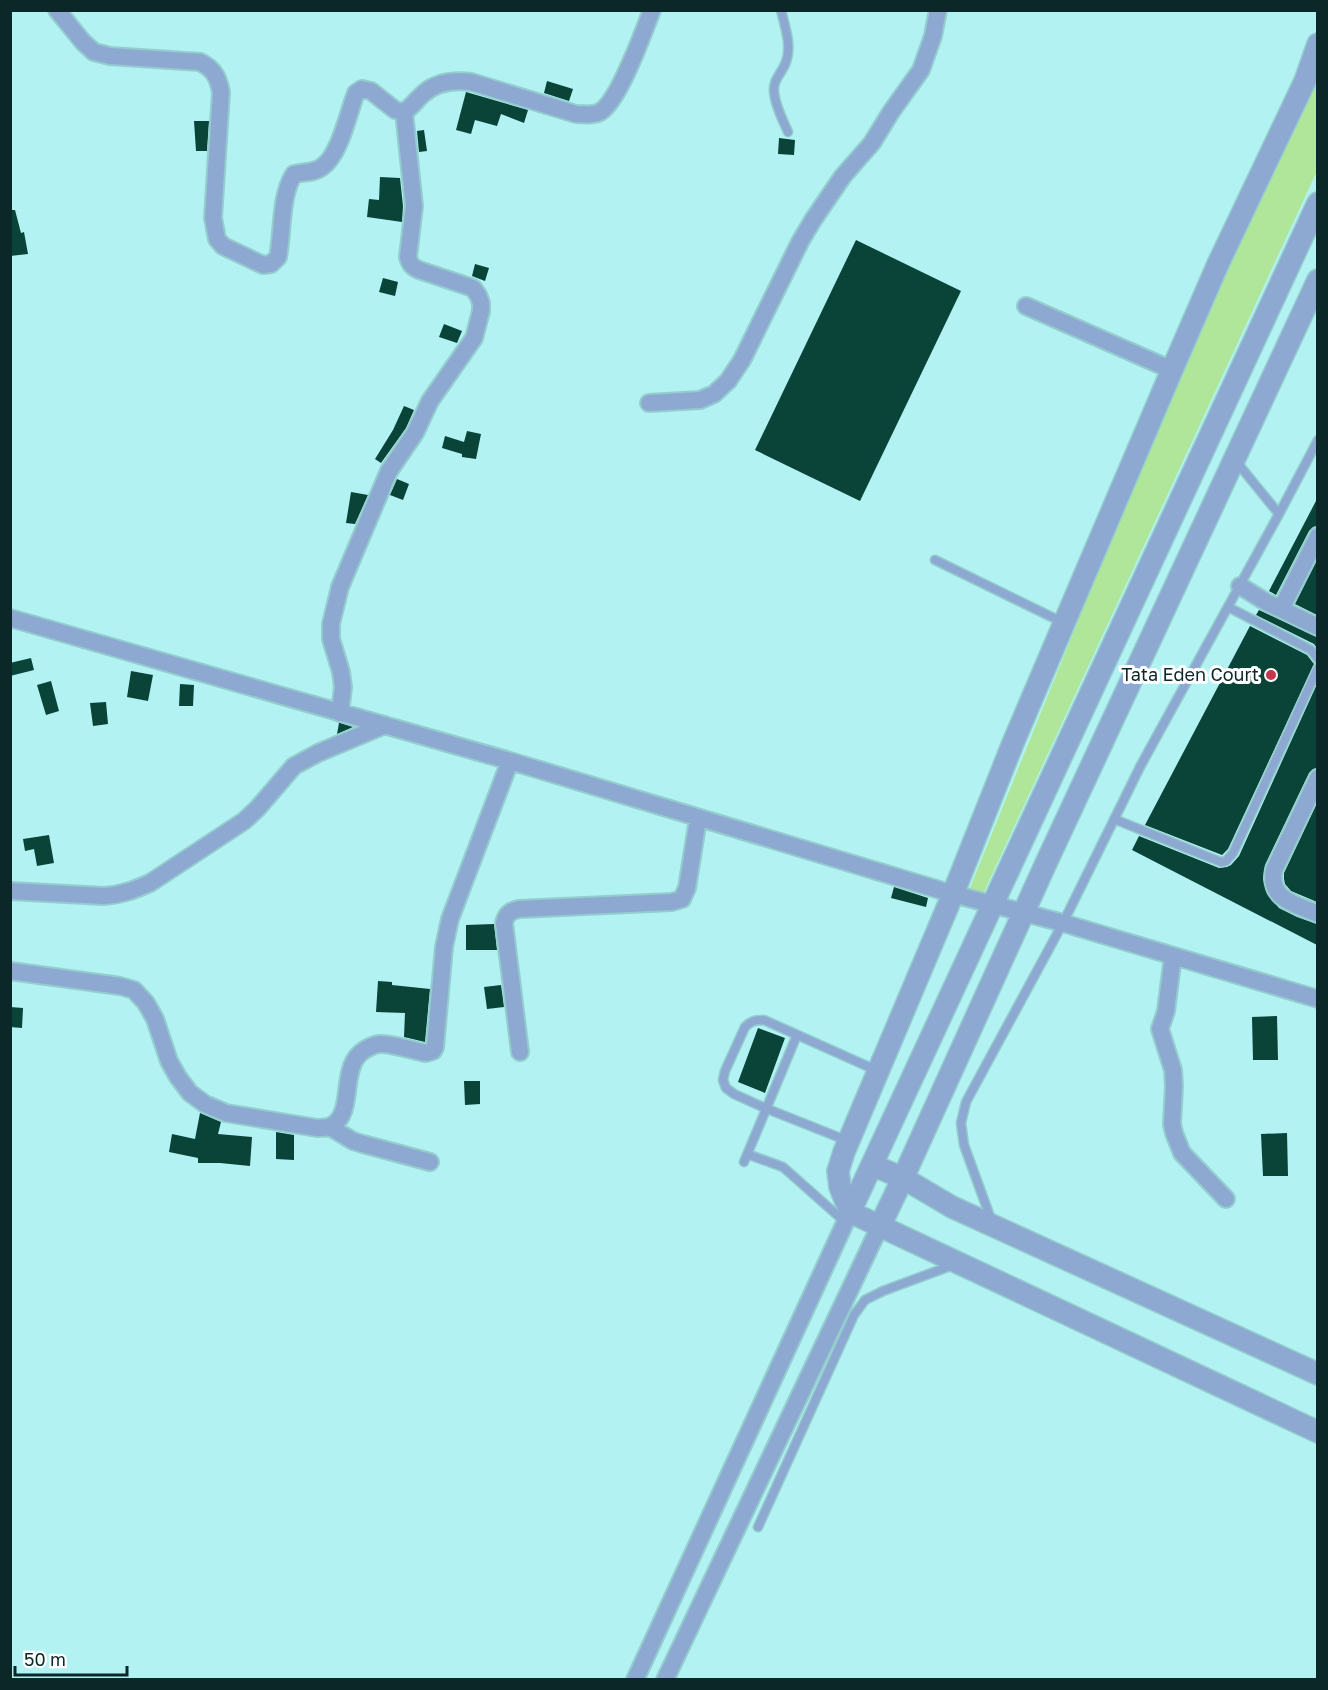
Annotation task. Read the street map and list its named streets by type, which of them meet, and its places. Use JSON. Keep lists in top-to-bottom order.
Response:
{
  "places": ["Tata Eden Court"],
  "scale_bar": "50 m"
}
